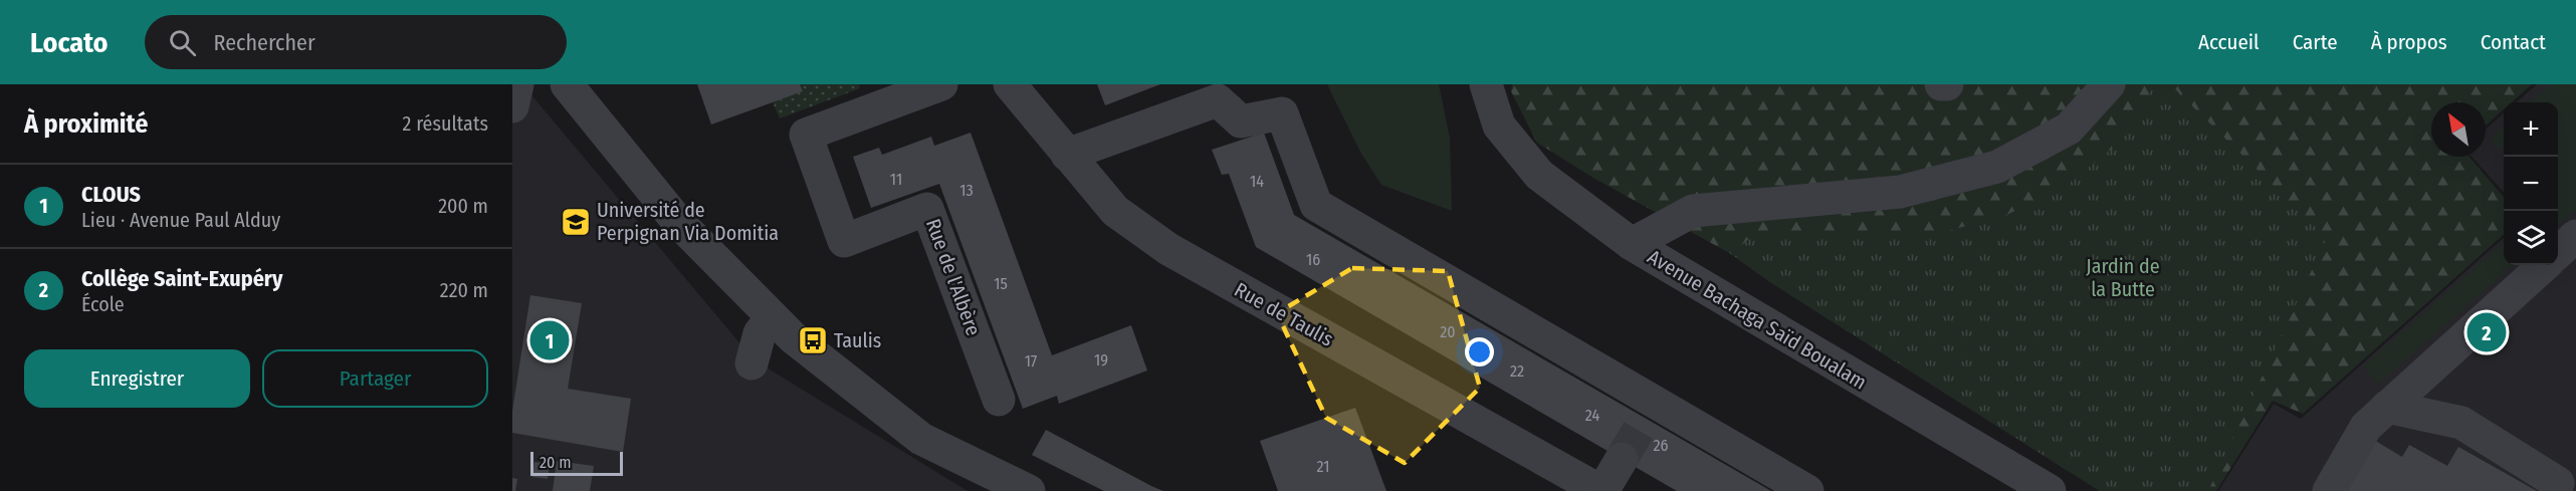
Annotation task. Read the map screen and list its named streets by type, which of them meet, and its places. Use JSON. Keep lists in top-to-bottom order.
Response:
{
  "streets": {
    "street": ["Rue de l'Albère", "Rue de Taulis", "Avenue Bachaga Saïd Boualam"]
  },
  "parks": ["Jardin de la Butte"],
  "places": {
    "school or university": ["Université de Perpignan Via Domitia"],
    "bus stop": ["Taulis"]
  },
  "house_numbers": [
    "11",
    "14",
    "13",
    "16",
    "15",
    "20",
    "19",
    "17",
    "22",
    "24",
    "26",
    "21"
  ],
  "scale_bar": "20 m",
  "north": "top left",
  "page": {
    "header": "Locato",
    "search": "Rechercher",
    "nav": [
      "Accueil",
      "Carte",
      "À propos",
      "Contact"
    ],
    "heading": ["À proximité", "2 résultats"],
    "map_buttons": ["+", "−"],
    "list": [
      {
        "mark": "1",
        "name": "CLOUS",
        "note": "Lieu · Avenue Paul Alduy",
        "value": "200 m"
      },
      {
        "mark": "2",
        "name": "Collège Saint-Exupéry",
        "note": "École",
        "value": "220 m"
      }
    ],
    "pins": ["2", "1"],
    "buttons": ["Enregistrer", "Partager"],
    "scale": "20 m"
  }
}
